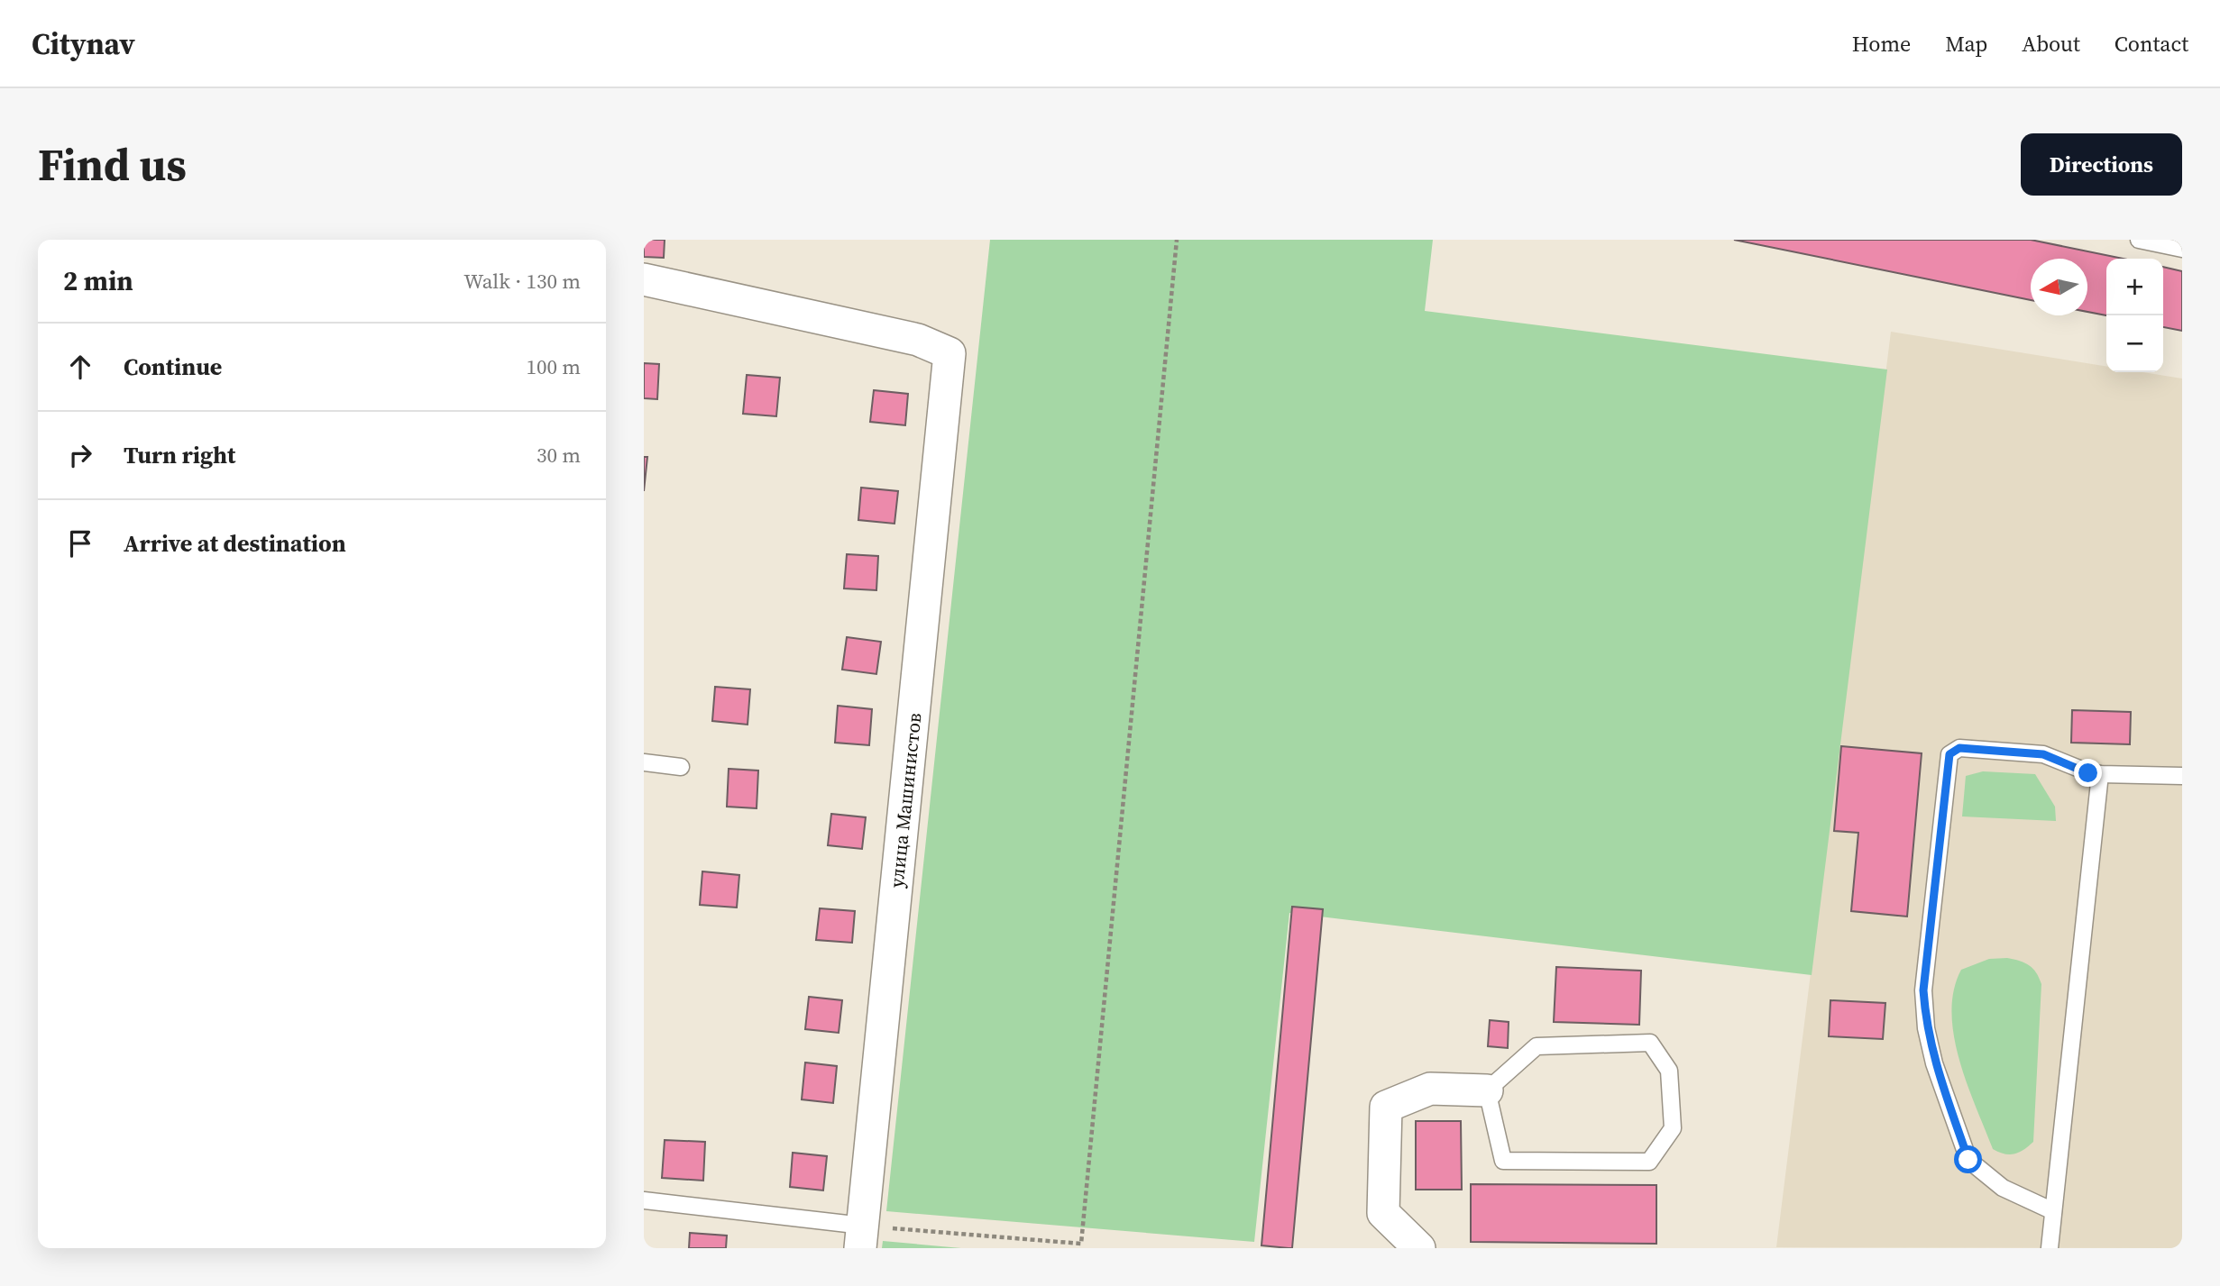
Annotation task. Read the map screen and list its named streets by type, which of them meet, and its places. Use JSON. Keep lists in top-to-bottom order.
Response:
{
  "streets": {
    "street": ["улица Машинистов"]
  },
  "north": "left",
  "page": {
    "header": "Citynav",
    "nav": [
      "Home",
      "Map",
      "About",
      "Contact"
    ],
    "buttons": "Directions",
    "title": "Find us",
    "heading": ["2 min", "Walk · 130 m"],
    "map_buttons": ["+", "−"],
    "list": [
      ["Continue", "100 m"],
      ["Turn right", "30 m"],
      "Arrive at destination"
    ]
  }
}
